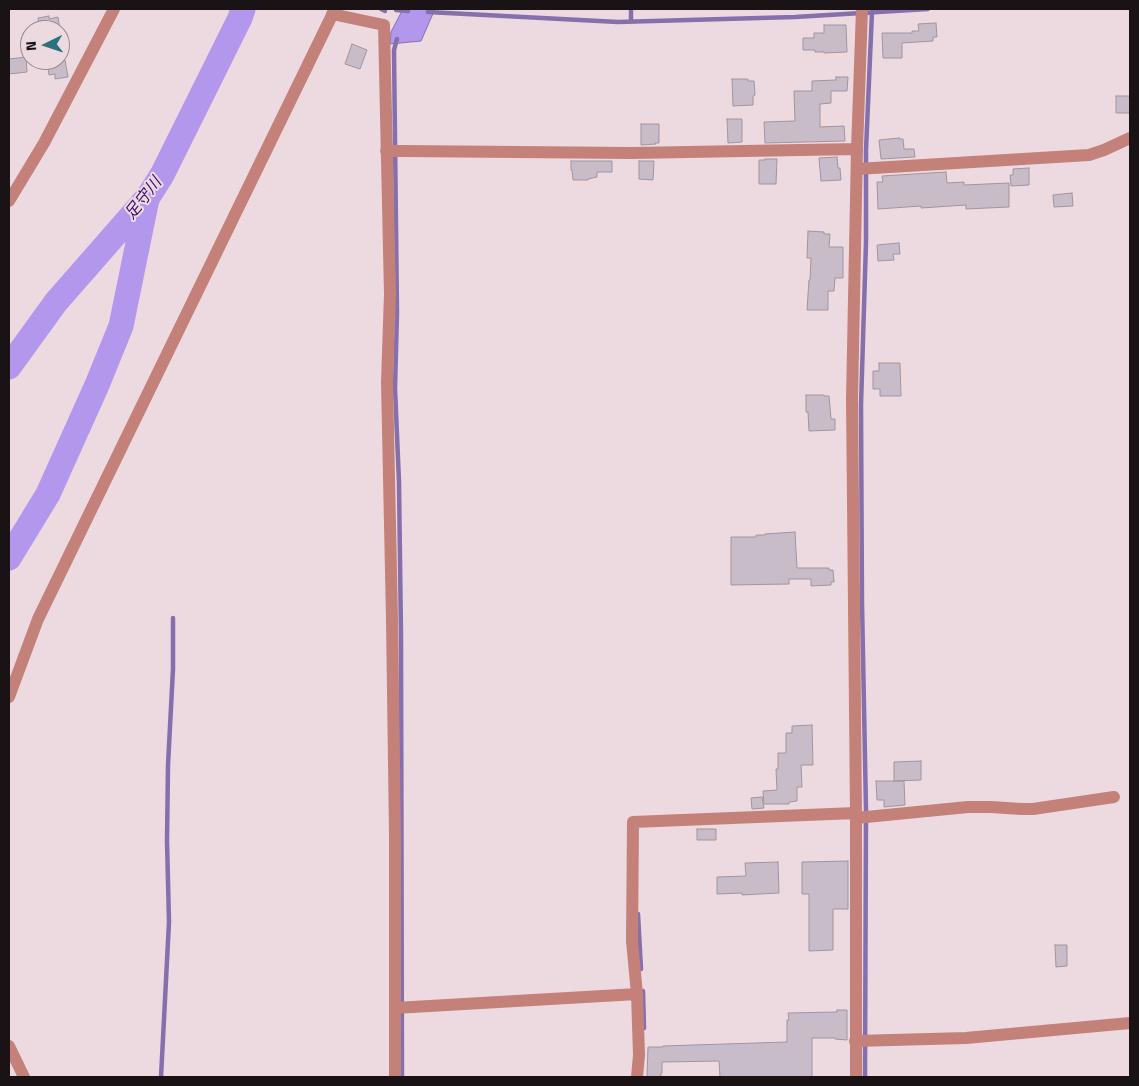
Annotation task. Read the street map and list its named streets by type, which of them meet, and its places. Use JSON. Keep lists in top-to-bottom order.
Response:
{
  "water": ["足守川"],
  "north": "left"
}
